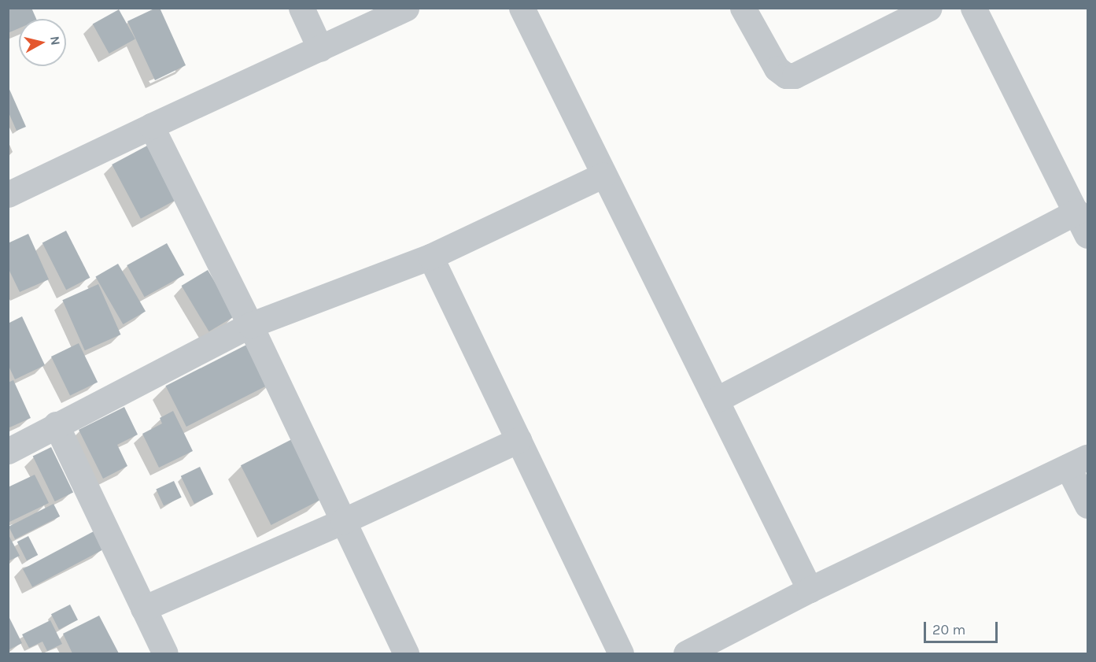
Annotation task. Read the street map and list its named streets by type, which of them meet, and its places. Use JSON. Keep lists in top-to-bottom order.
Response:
{
  "scale_bar": "20 m",
  "north": "right"
}
